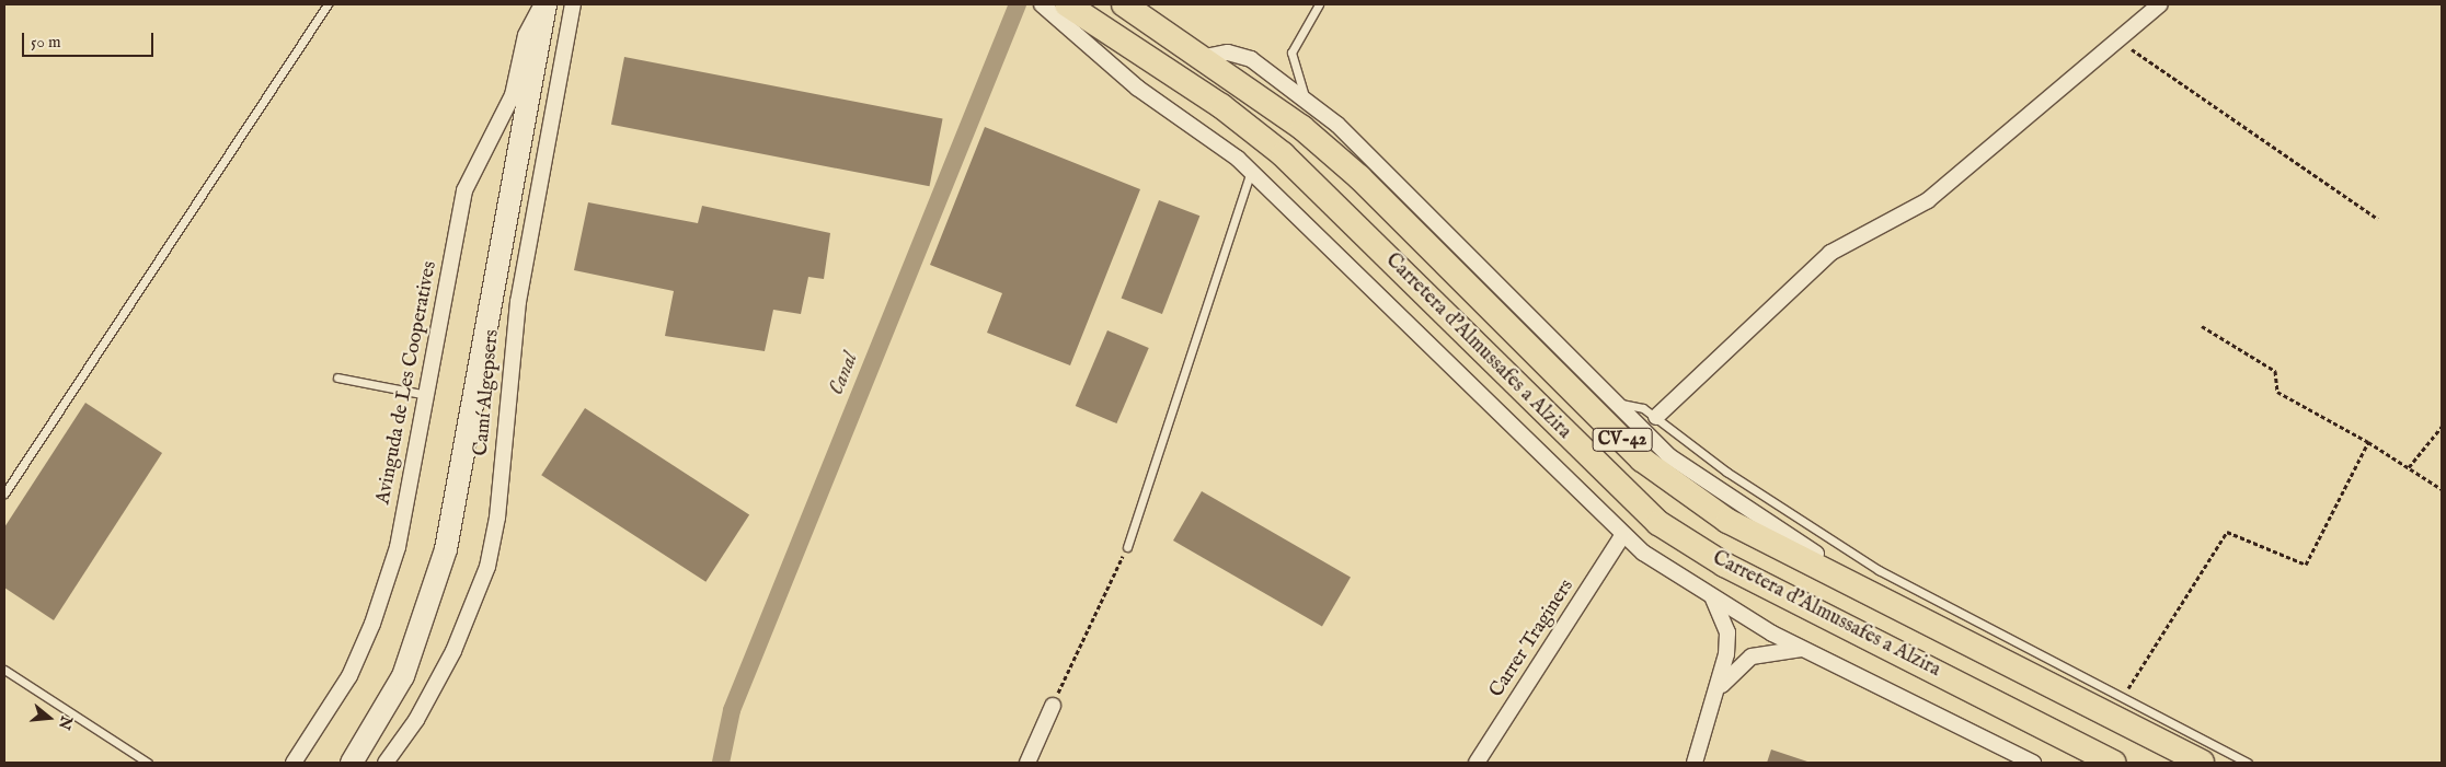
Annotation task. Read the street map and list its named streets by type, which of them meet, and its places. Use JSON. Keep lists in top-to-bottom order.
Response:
{
  "streets": {
    "main road": ["Carretera d'Almussafes a Alzira", "CV-42"],
    "street": ["Avinguda de Les Cooperatives", "Camí Algepsers", "Carrer Traginers"]
  },
  "crossings": [
    ["Carretera d'Almussafes a Alzira", "Carrer Traginers"]
  ],
  "water": ["Canal"],
  "scale_bar": "50 m",
  "north": "right"
}
